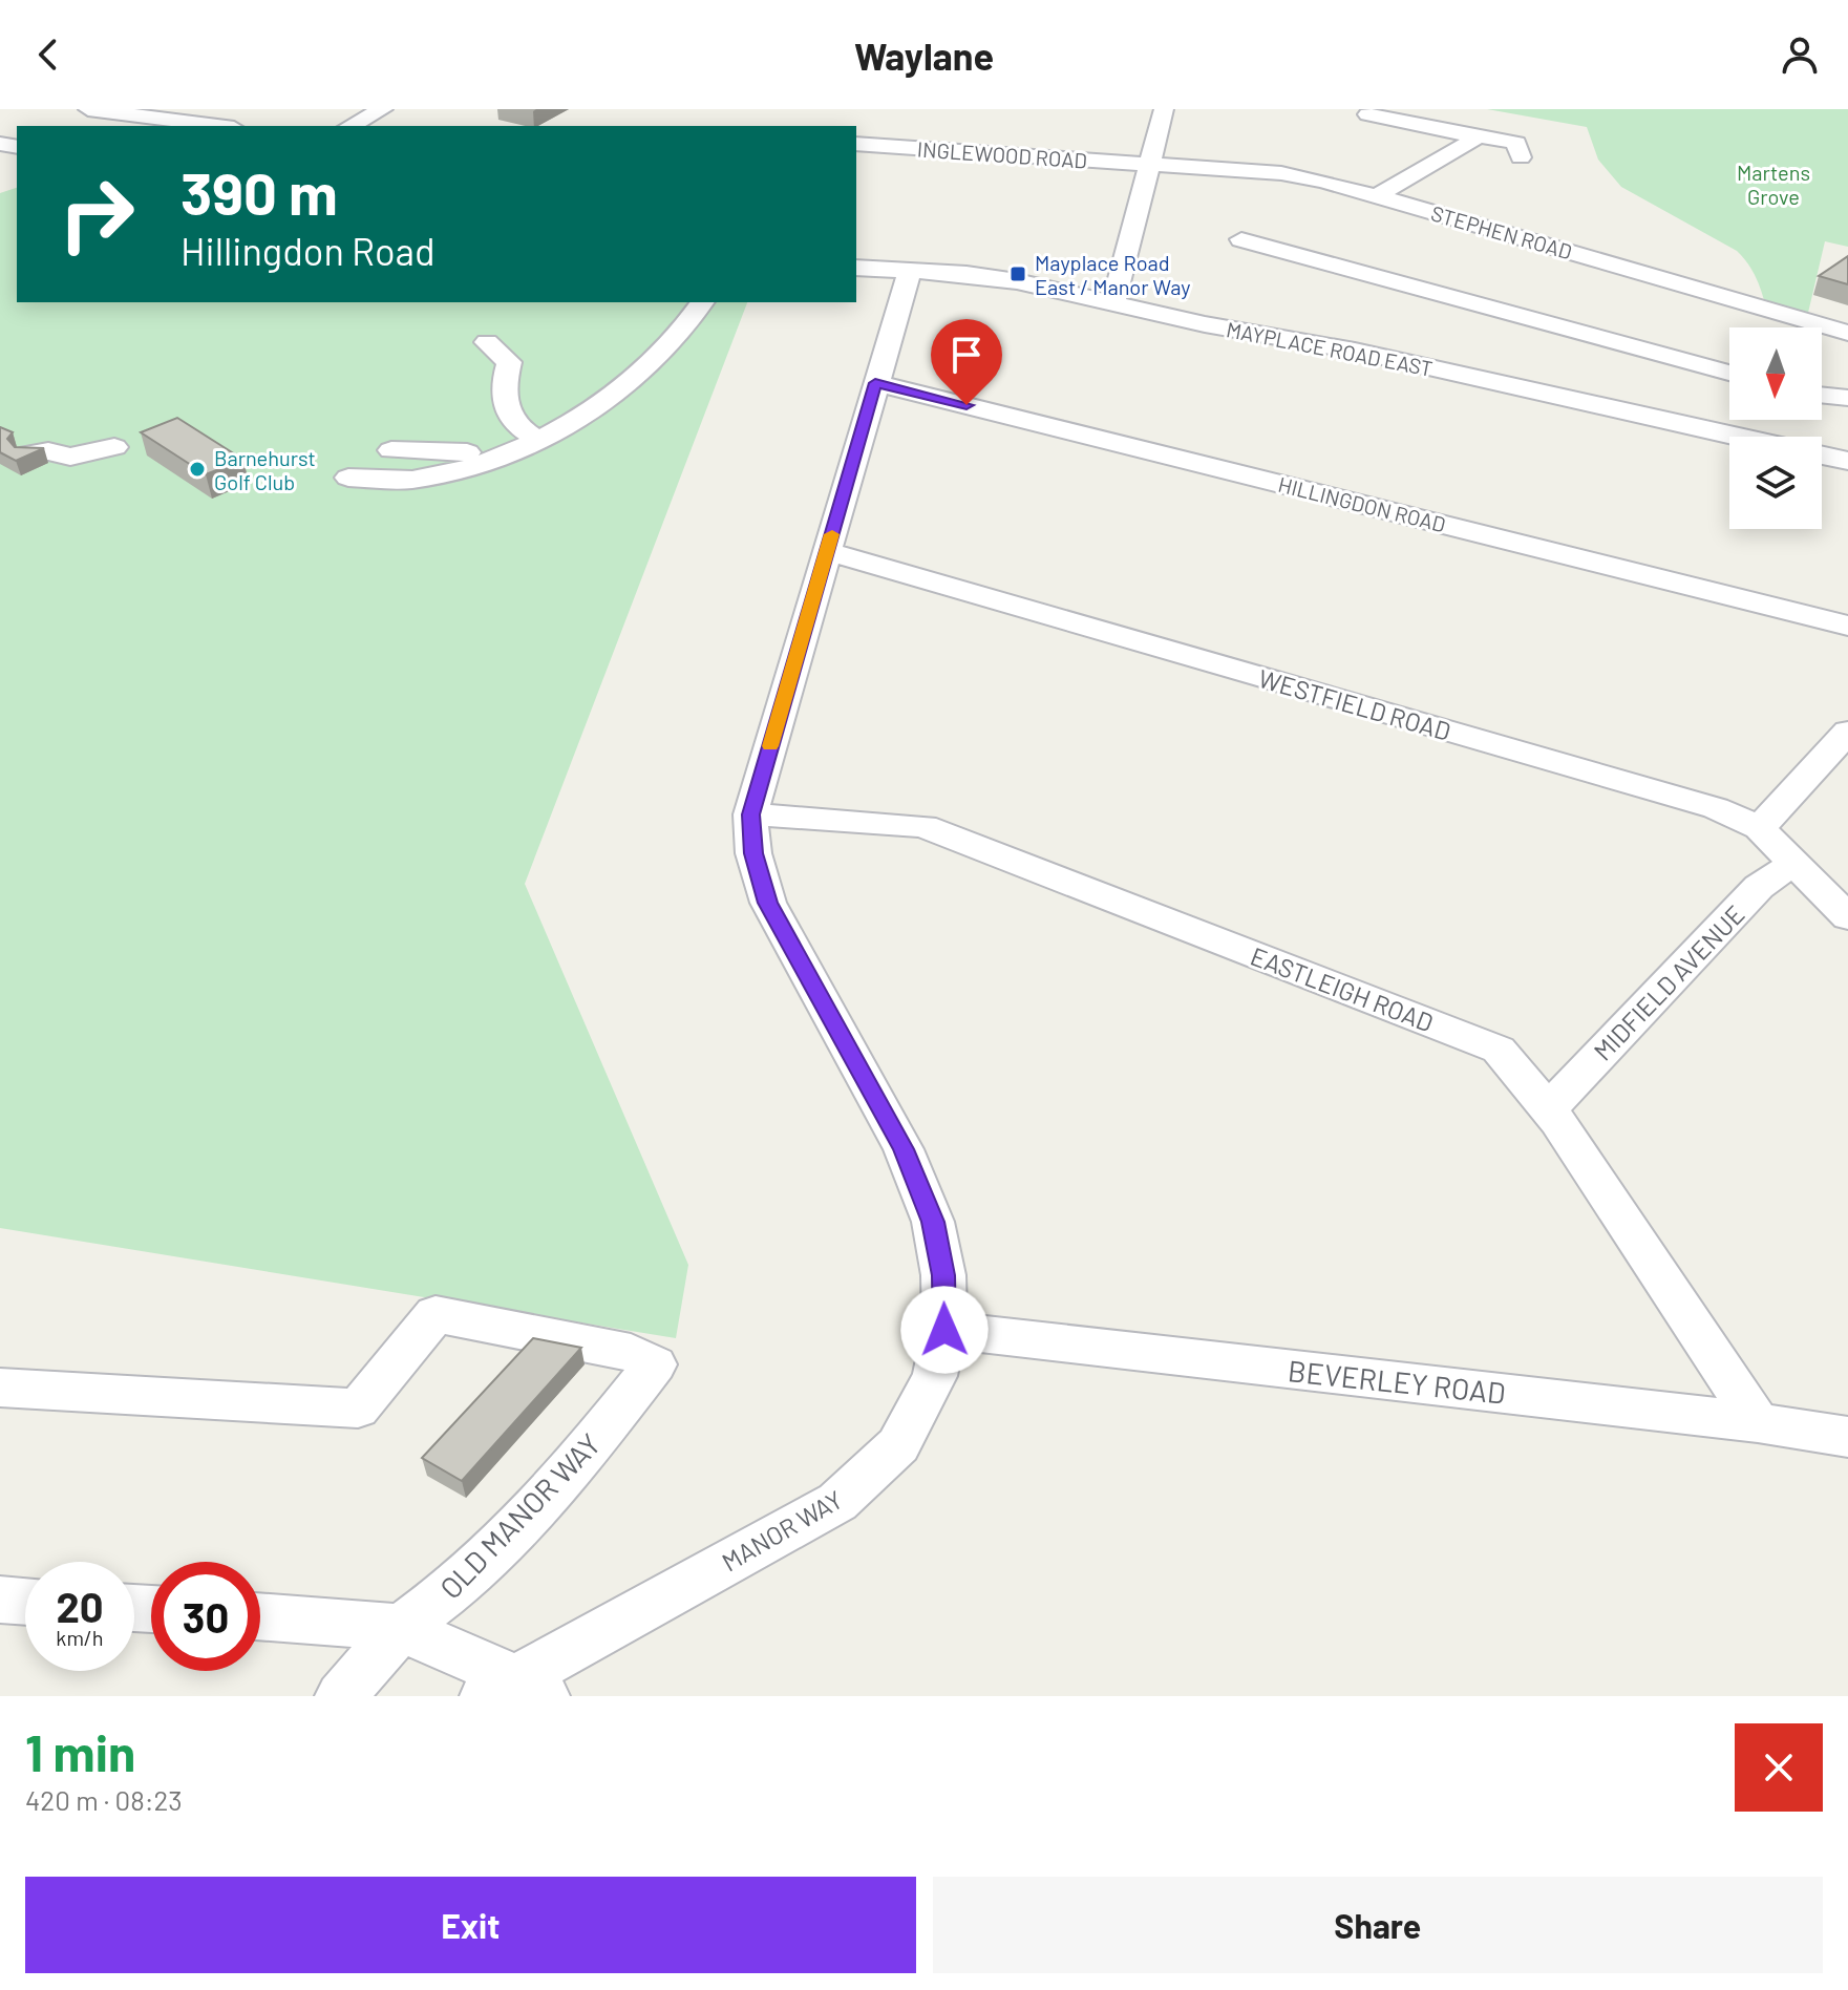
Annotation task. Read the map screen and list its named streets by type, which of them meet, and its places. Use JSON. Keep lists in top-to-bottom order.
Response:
{
  "streets": {
    "street": [
      "INGLEWOOD ROAD",
      "STEPHEN ROAD",
      "MAYPLACE ROAD EAST",
      "HILLINGDON ROAD",
      "WESTFIELD ROAD",
      "MIDFIELD AVENUE",
      "EASTLEIGH ROAD",
      "BEVERLEY ROAD",
      "OLD MANOR WAY",
      "MANOR WAY"
    ]
  },
  "crossings": [
    ["INGLEWOOD ROAD", "STEPHEN ROAD"],
    ["MAYPLACE ROAD EAST", "MANOR WAY"],
    ["HILLINGDON ROAD", "MANOR WAY"],
    ["WESTFIELD ROAD", "MIDFIELD AVENUE"],
    ["WESTFIELD ROAD", "MANOR WAY"],
    ["MIDFIELD AVENUE", "EASTLEIGH ROAD"],
    ["EASTLEIGH ROAD", "BEVERLEY ROAD"],
    ["EASTLEIGH ROAD", "MANOR WAY"],
    ["BEVERLEY ROAD", "MANOR WAY"]
  ],
  "parks": ["Martens Grove"],
  "places": {
    "transit": ["Mayplace Road East / Manor Way"],
    "other": ["Barnehurst Golf Club"]
  },
  "north": "bottom",
  "page": {
    "header": "Waylane",
    "turn": ["390 m", "Hillingdon Road"],
    "speed": "20 km/h",
    "limit": "30",
    "heading": ["1 min", "420 m · 08:23"],
    "buttons": ["Exit", "Share"]
  }
}
